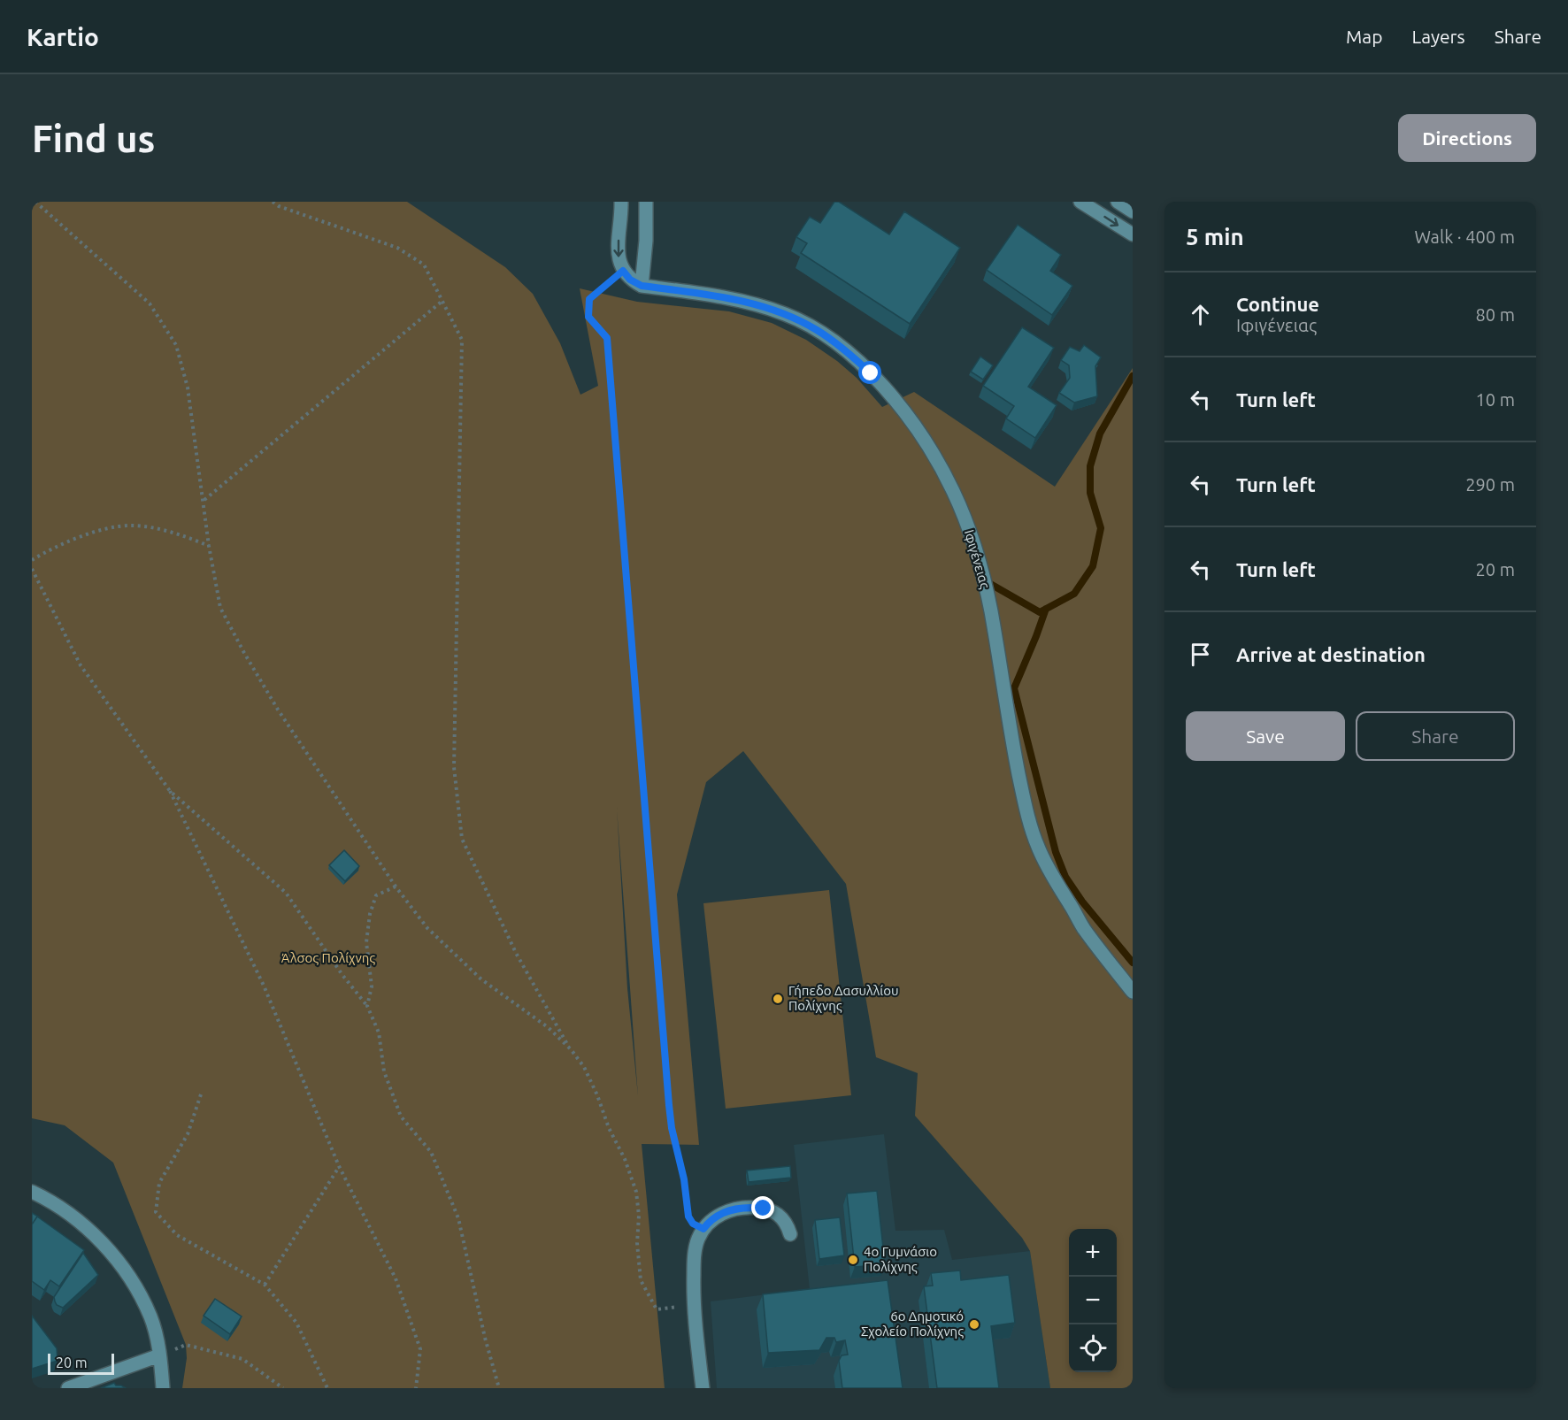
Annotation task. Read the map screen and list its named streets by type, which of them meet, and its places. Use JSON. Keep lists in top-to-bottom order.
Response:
{
  "streets": {
    "street": ["Ιφιγένειας"]
  },
  "parks": ["Άλσος Πολίχνης"],
  "places": ["Γήπεδο Δασυλλίου Πολίχνης", "4ο Γυμνάσιο Πολίχνης", "6ο Δημοτικό Σχολείο Πολίχνης"],
  "scale_bar": "20 m",
  "page": {
    "header": "Kartio",
    "nav": ["Map", "Layers", "Share"],
    "buttons": [
      "Directions",
      ["Save", "Share"]
    ],
    "title": "Find us",
    "heading": ["5 min", "Walk · 400 m"],
    "list": [
      ["Continue", "Ιφιγένειας", "80 m"],
      ["Turn left", "10 m"],
      ["Turn left", "290 m"],
      ["Turn left", "20 m"],
      "Arrive at destination"
    ],
    "map_buttons": ["+", "−"],
    "scale": "20 m"
  }
}
